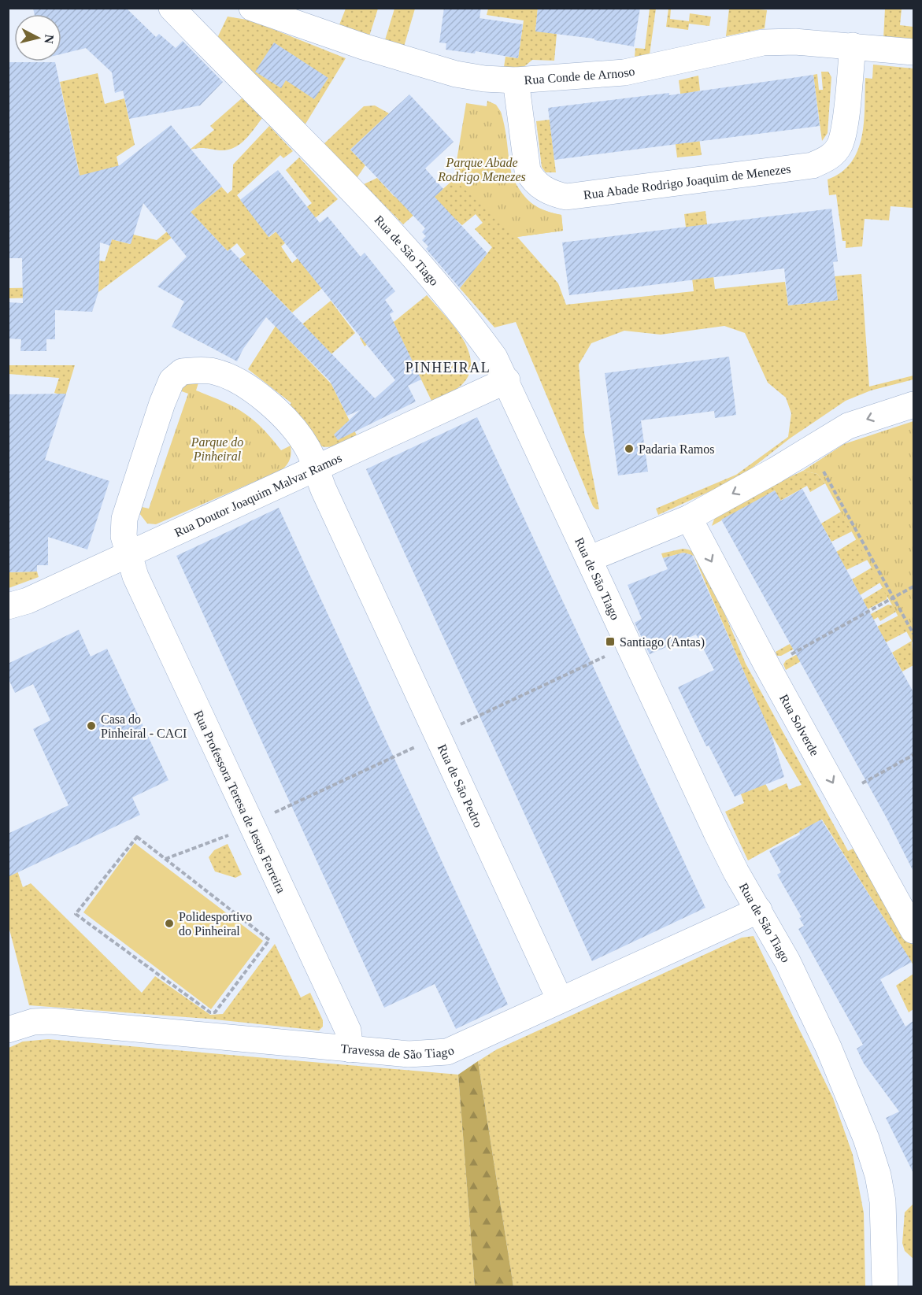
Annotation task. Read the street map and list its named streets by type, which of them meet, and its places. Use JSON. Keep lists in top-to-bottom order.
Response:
{
  "streets": {
    "street": [
      "Rua Conde de Arnoso",
      "Rua Abade Rodrigo Joaquim de Menezes",
      "Rua de São Tiago",
      "Rua Doutor Joaquim Malvar Ramos",
      "Rua Solverde",
      "Rua de São Pedro",
      "Rua Professora Teresa de Jesus Ferreira",
      "Travessa de São Tiago"
    ]
  },
  "crossings": [
    ["Rua Conde de Arnoso", "Rua Abade Rodrigo Joaquim de Menezes"],
    ["Rua de São Tiago", "Rua Doutor Joaquim Malvar Ramos"],
    ["Rua de São Tiago", "Travessa de São Tiago"],
    ["Rua Doutor Joaquim Malvar Ramos", "Rua de São Pedro"],
    ["Rua Doutor Joaquim Malvar Ramos", "Rua Professora Teresa de Jesus Ferreira"],
    ["Rua de São Pedro", "Rua Professora Teresa de Jesus Ferreira"],
    ["Rua de São Pedro", "Travessa de São Tiago"],
    ["Rua Professora Teresa de Jesus Ferreira", "Travessa de São Tiago"]
  ],
  "one_way": ["Rua Solverde"],
  "districts": ["PINHEIRAL"],
  "parks": ["Parque Abade Rodrigo Menezes", "Parque do Pinheiral"],
  "places": {
    "other": ["Padaria Ramos", "Casa do Pinheiral - CACI", "Polidesportivo do Pinheiral"],
    "transit": ["Santiago (Antas)"]
  },
  "north": "right"
}
